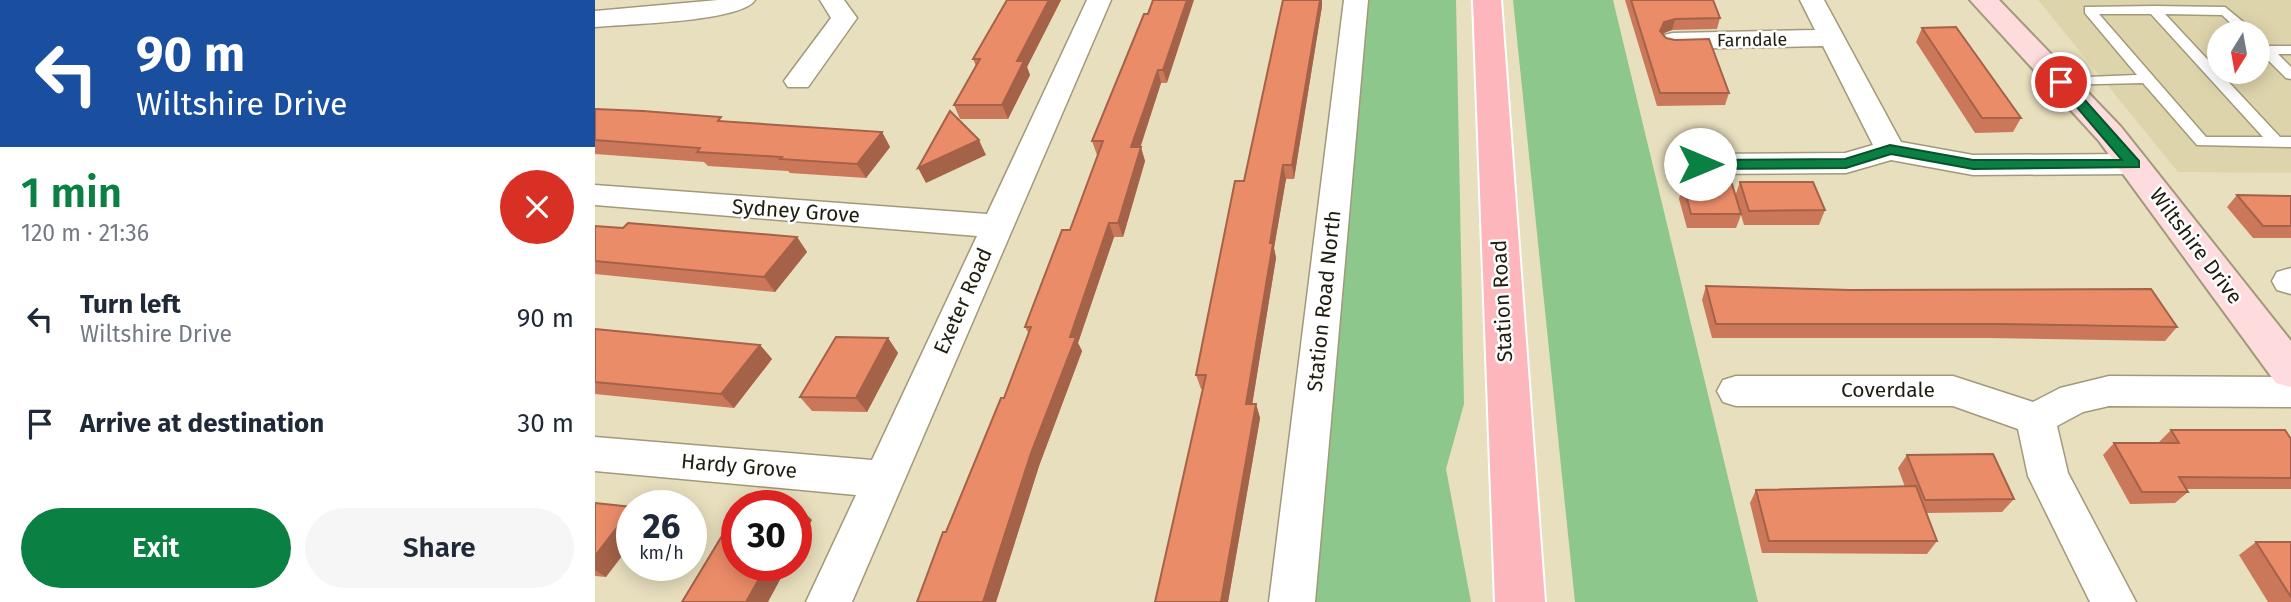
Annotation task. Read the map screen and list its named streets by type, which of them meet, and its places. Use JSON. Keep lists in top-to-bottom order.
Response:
{
  "streets": {
    "main road": ["Station Road"],
    "street": [
      "Farndale",
      "Sydney Grove",
      "Wiltshire Drive",
      "Exeter Road",
      "Station Road North",
      "Coverdale",
      "Hardy Grove"
    ]
  },
  "crossings": [
    ["Sydney Grove", "Exeter Road"],
    ["Exeter Road", "Hardy Grove"]
  ],
  "north": "bottom",
  "page": {
    "turn": ["90 m", "Wiltshire Drive"],
    "heading": ["1 min", "120 m · 21:36"],
    "list": [
      {
        "name": "Turn left",
        "note": "Wiltshire Drive",
        "value": "90 m"
      },
      {
        "name": "Arrive at destination",
        "value": "30 m"
      }
    ],
    "speed": "26 km/h",
    "limit": "30",
    "buttons": ["Exit", "Share"]
  }
}
